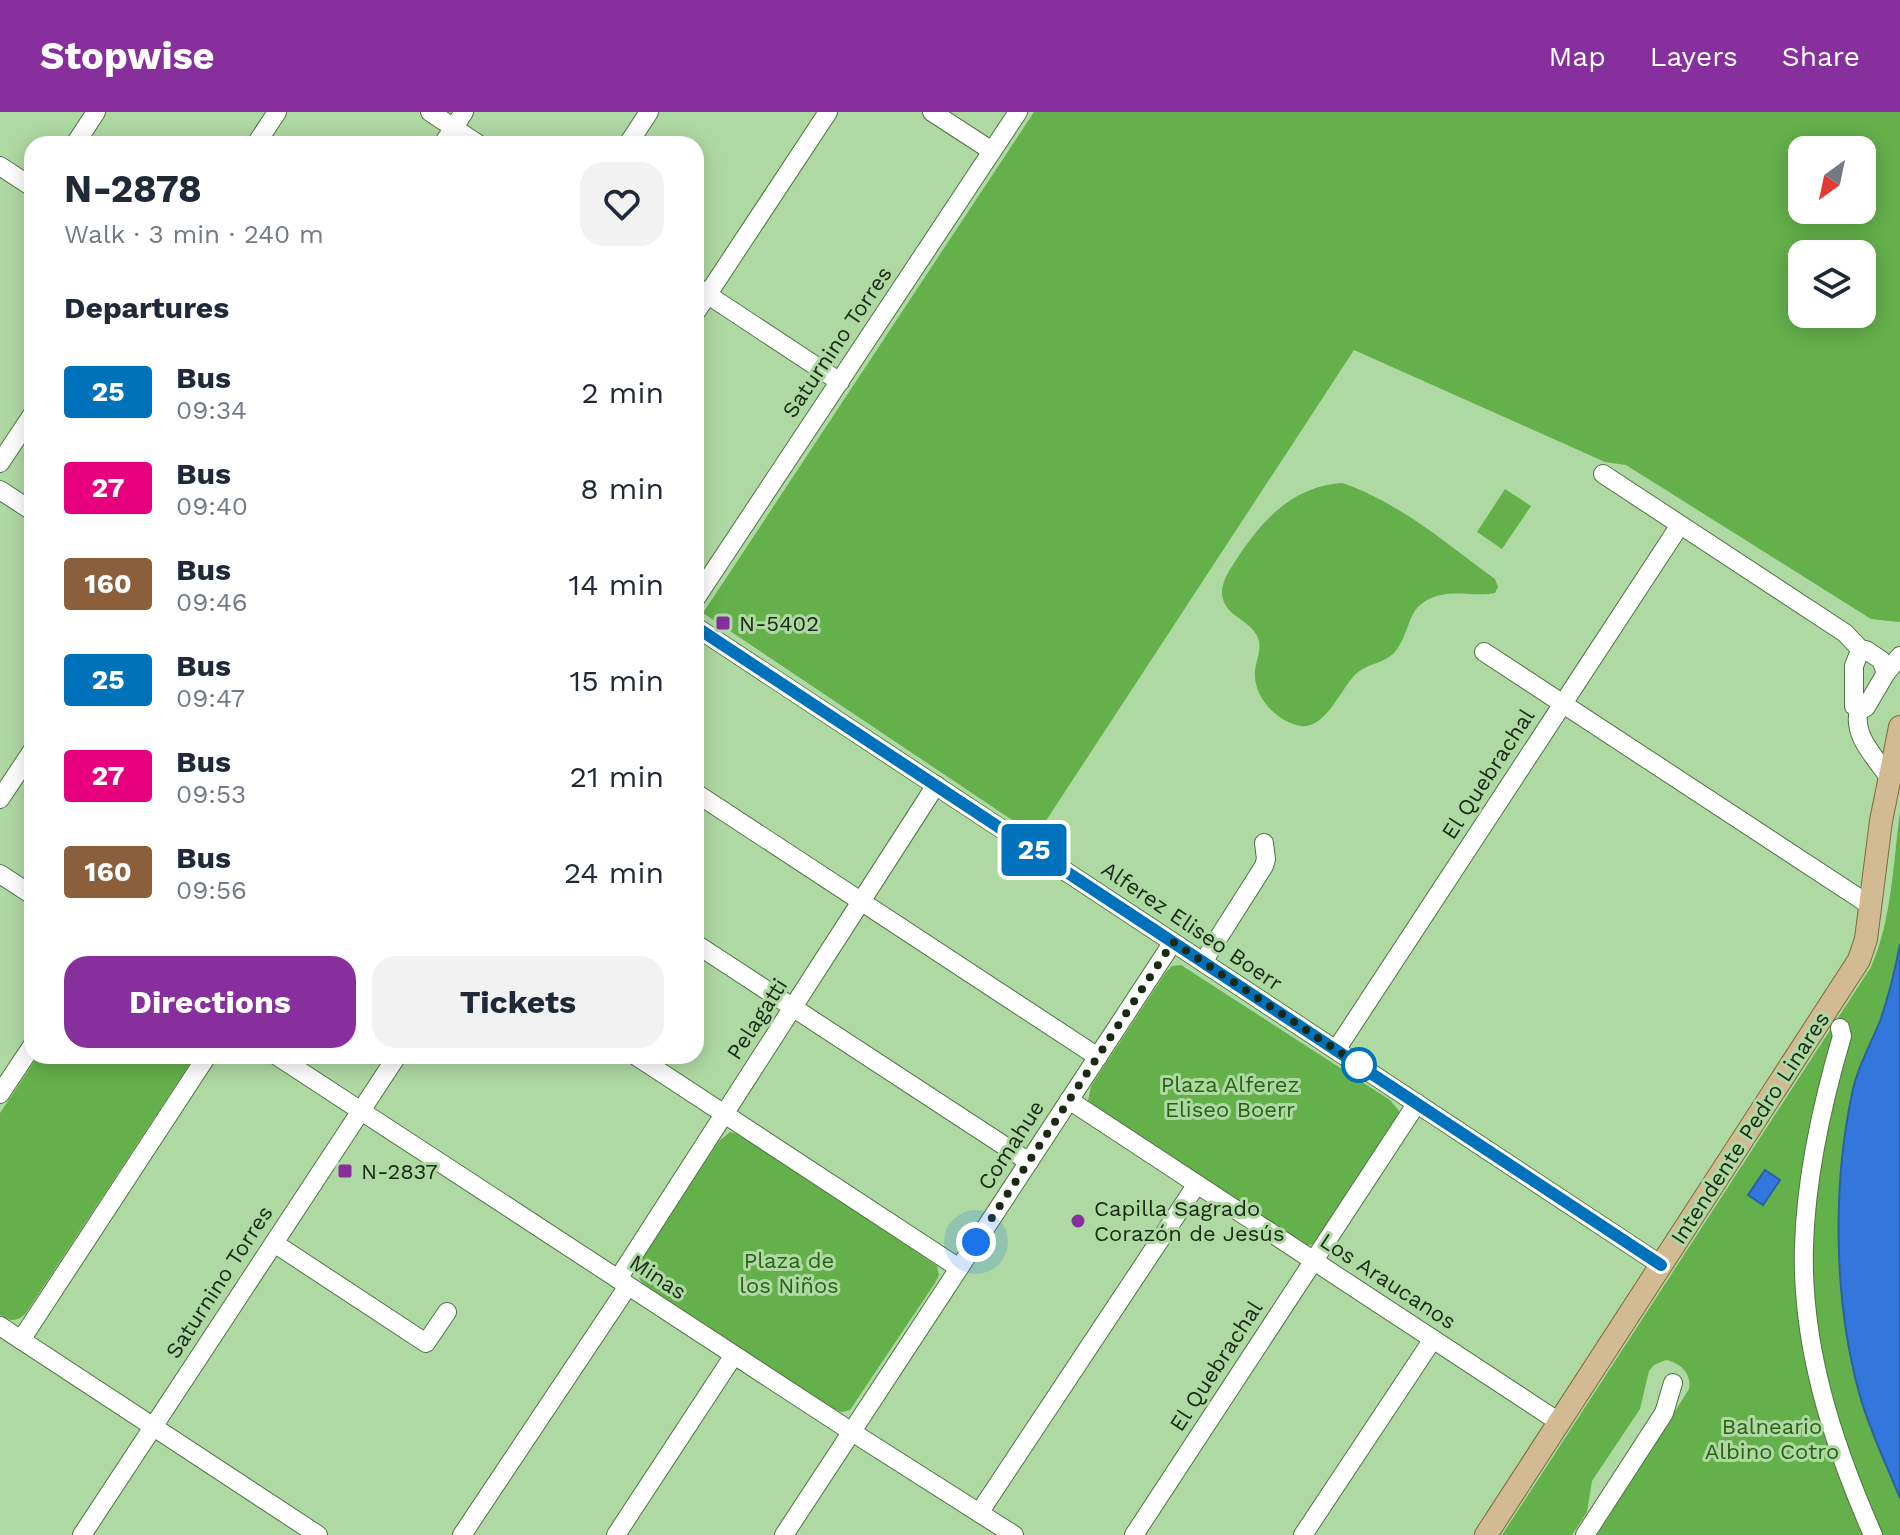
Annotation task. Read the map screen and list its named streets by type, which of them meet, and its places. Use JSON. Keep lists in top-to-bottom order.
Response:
{
  "streets": {
    "main road": ["Intendente Pedro Linares"],
    "street": [
      "Saturnino Torres",
      "El Quebrachal",
      "Alferez Eliseo Boerr",
      "Pelagatti",
      "Comahue",
      "Minas",
      "Los Araucanos"
    ]
  },
  "crossings": [
    ["Saturnino Torres", "Minas"],
    ["El Quebrachal", "Alferez Eliseo Boerr"],
    ["El Quebrachal", "Los Araucanos"],
    ["Alferez Eliseo Boerr", "Pelagatti"],
    ["Alferez Eliseo Boerr", "Intendente Pedro Linares"],
    ["Alferez Eliseo Boerr", "Comahue"],
    ["Pelagatti", "Minas"],
    ["Intendente Pedro Linares", "Los Araucanos"],
    ["Comahue", "Minas"],
    ["Comahue", "Los Araucanos"]
  ],
  "parks": ["Plaza Alferez Eliseo Boerr", "Plaza de los Niños", "Balneario Albino Cotro"],
  "places": {
    "transit": ["N-5402", "N-2837"],
    "other": ["Capilla Sagrado Corazón de Jesús"]
  },
  "lines": ["bus line 25"],
  "north": "bottom left",
  "page": {
    "header": "Stopwise",
    "nav": ["Map", "Layers", "Share"],
    "on_map": "25",
    "heading": [
      ["N-2878", "Walk · 3 min · 240 m"],
      "Departures"
    ],
    "list": [
      {
        "mark": "25",
        "name": "Bus",
        "note": "09:34",
        "value": "2 min"
      },
      {
        "mark": "27",
        "name": "Bus",
        "note": "09:40",
        "value": "8 min"
      },
      {
        "mark": "160",
        "name": "Bus",
        "note": "09:46",
        "value": "14 min"
      },
      {
        "mark": "25",
        "name": "Bus",
        "note": "09:47",
        "value": "15 min"
      },
      {
        "mark": "27",
        "name": "Bus",
        "note": "09:53",
        "value": "21 min"
      },
      {
        "mark": "160",
        "name": "Bus",
        "note": "09:56",
        "value": "24 min"
      }
    ],
    "buttons": ["Directions", "Tickets"]
  }
}
